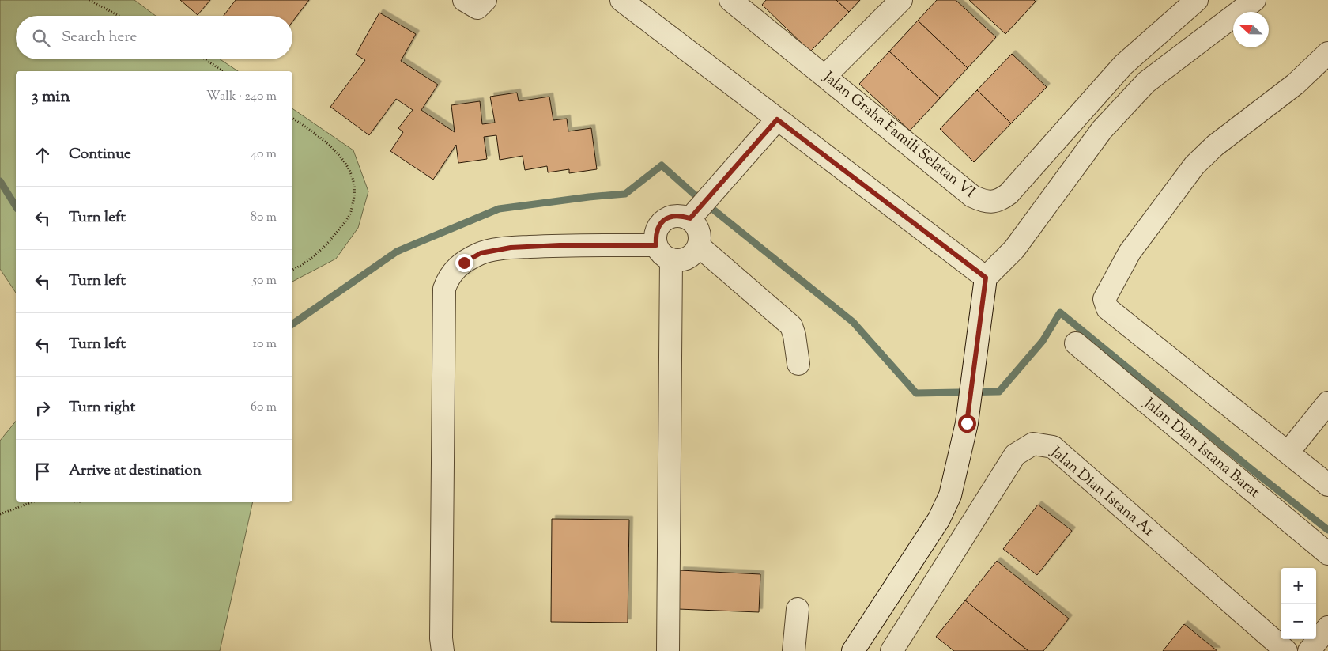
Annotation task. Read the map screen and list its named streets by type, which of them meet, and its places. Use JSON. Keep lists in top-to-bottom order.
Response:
{
  "streets": {
    "street": ["Jalan Graha Famili Selatan VI", "Jalan Dian Istana Barat", "Jalan Dian Istana A1"]
  },
  "north": "left",
  "page": {
    "search": "Search here",
    "heading": ["3 min", "Walk · 240 m"],
    "list": [
      ["Continue", "40 m"],
      ["Turn left", "80 m"],
      ["Turn left", "50 m"],
      ["Turn left", "10 m"],
      ["Turn right", "60 m"],
      "Arrive at destination"
    ],
    "map_buttons": ["+", "−"]
  }
}
